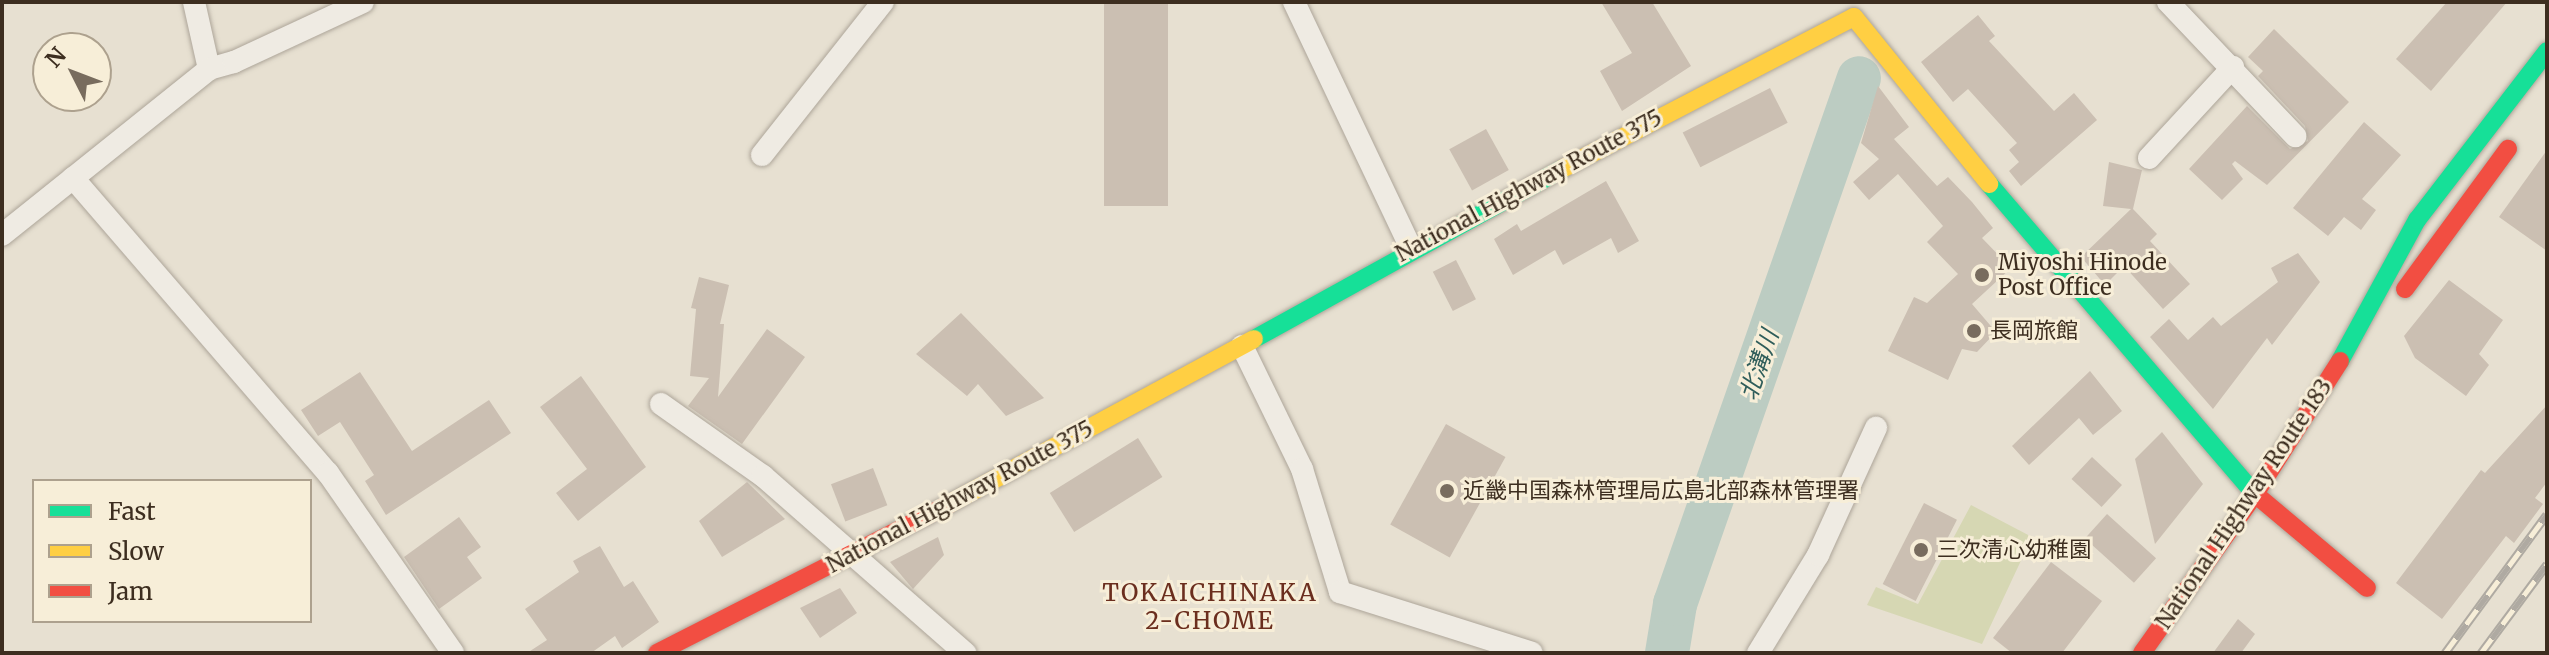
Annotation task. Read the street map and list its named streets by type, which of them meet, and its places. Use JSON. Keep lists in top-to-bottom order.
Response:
{
  "streets": {
    "main road": ["National Highway Route 375", "National Highway Route 183"]
  },
  "districts": ["TOKAICHINAKA 2-CHOME"],
  "water": ["北溝川"],
  "places": [
    "Miyoshi Hinode Post Office",
    "長岡旅館",
    "近畿中国森林管理局広島北部森林管理署",
    "三次清心幼稚園"
  ],
  "legend": ["Fast", "Slow", "Jam"],
  "north": "top left"
}
